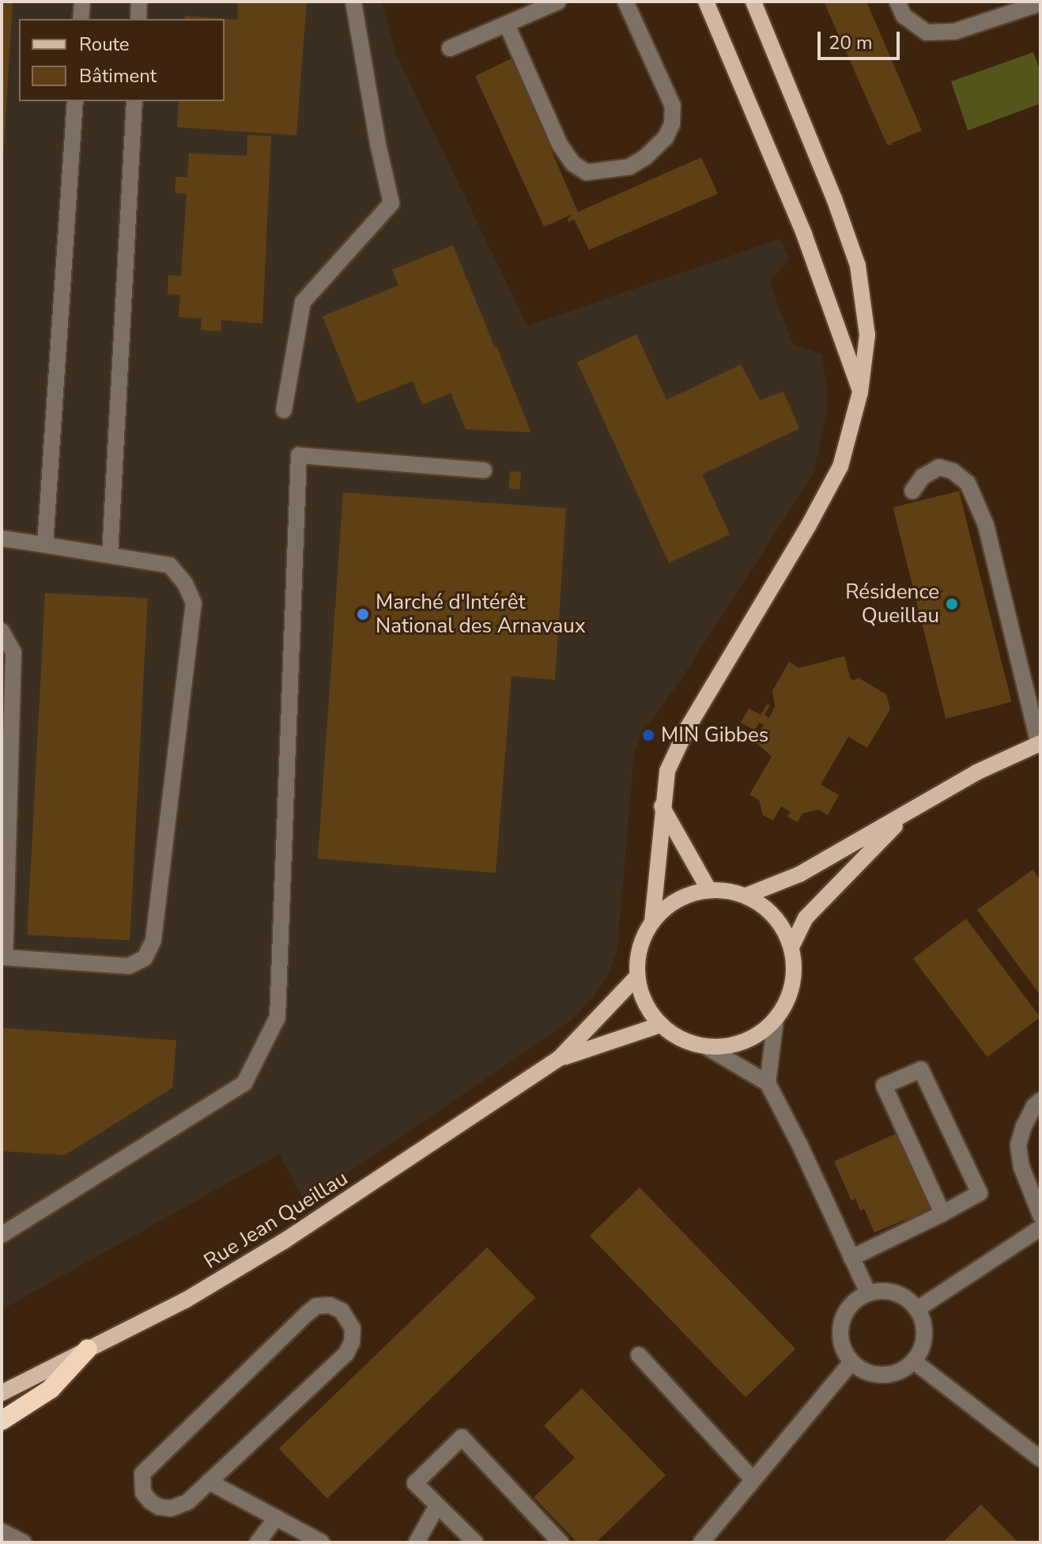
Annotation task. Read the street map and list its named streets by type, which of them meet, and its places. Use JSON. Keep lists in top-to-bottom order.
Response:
{
  "streets": {
    "main road": ["Rue Jean Queillau"]
  },
  "places": ["Résidence Queillau", "Marché d'Intérêt National des Arnavaux", "MIN Gibbes"],
  "legend": ["Route", "Bâtiment"],
  "scale_bar": "20 m"
}
